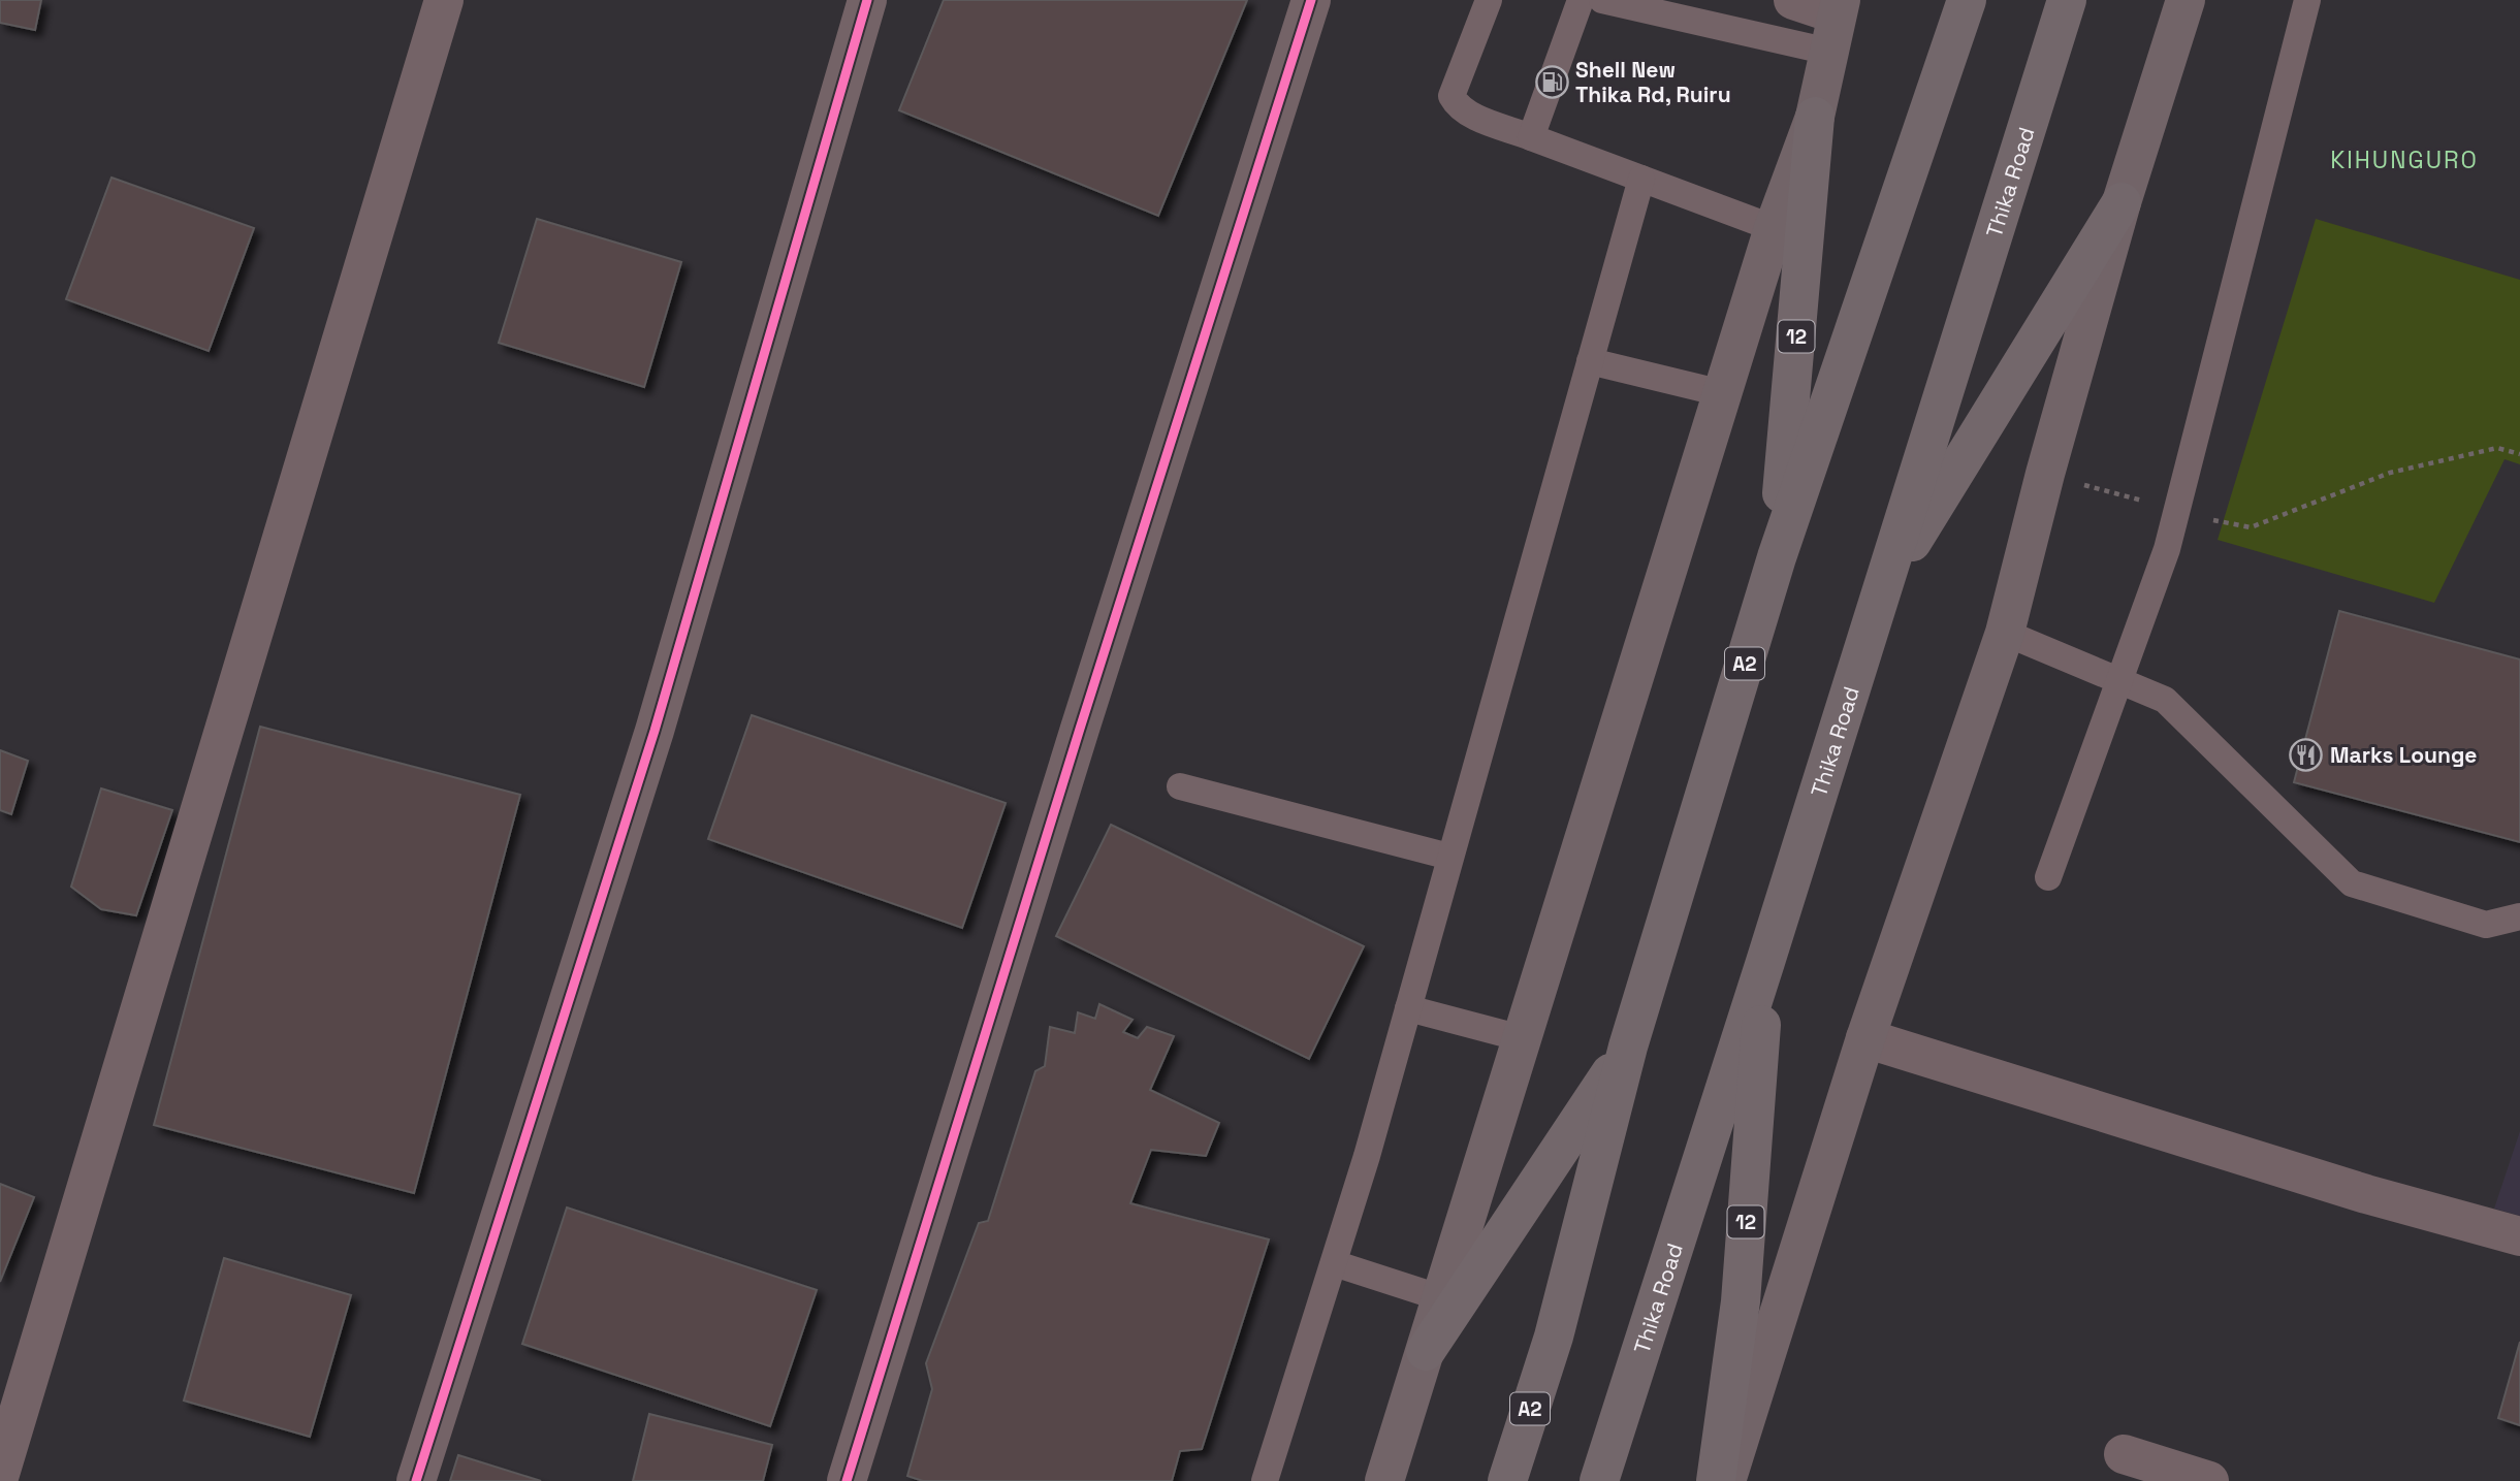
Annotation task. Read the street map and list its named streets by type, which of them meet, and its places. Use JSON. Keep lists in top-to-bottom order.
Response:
{
  "streets": {
    "highway": ["Thika Road", "12", "A2"]
  },
  "crossings": [
    ["Thika Road", "12"],
    ["12", "A2"]
  ],
  "districts": ["KIHUNGURO"],
  "places": {
    "fuel station": ["Shell New Thika Rd, Ruiru"],
    "restaurant": ["Marks Lounge"]
  }
}
